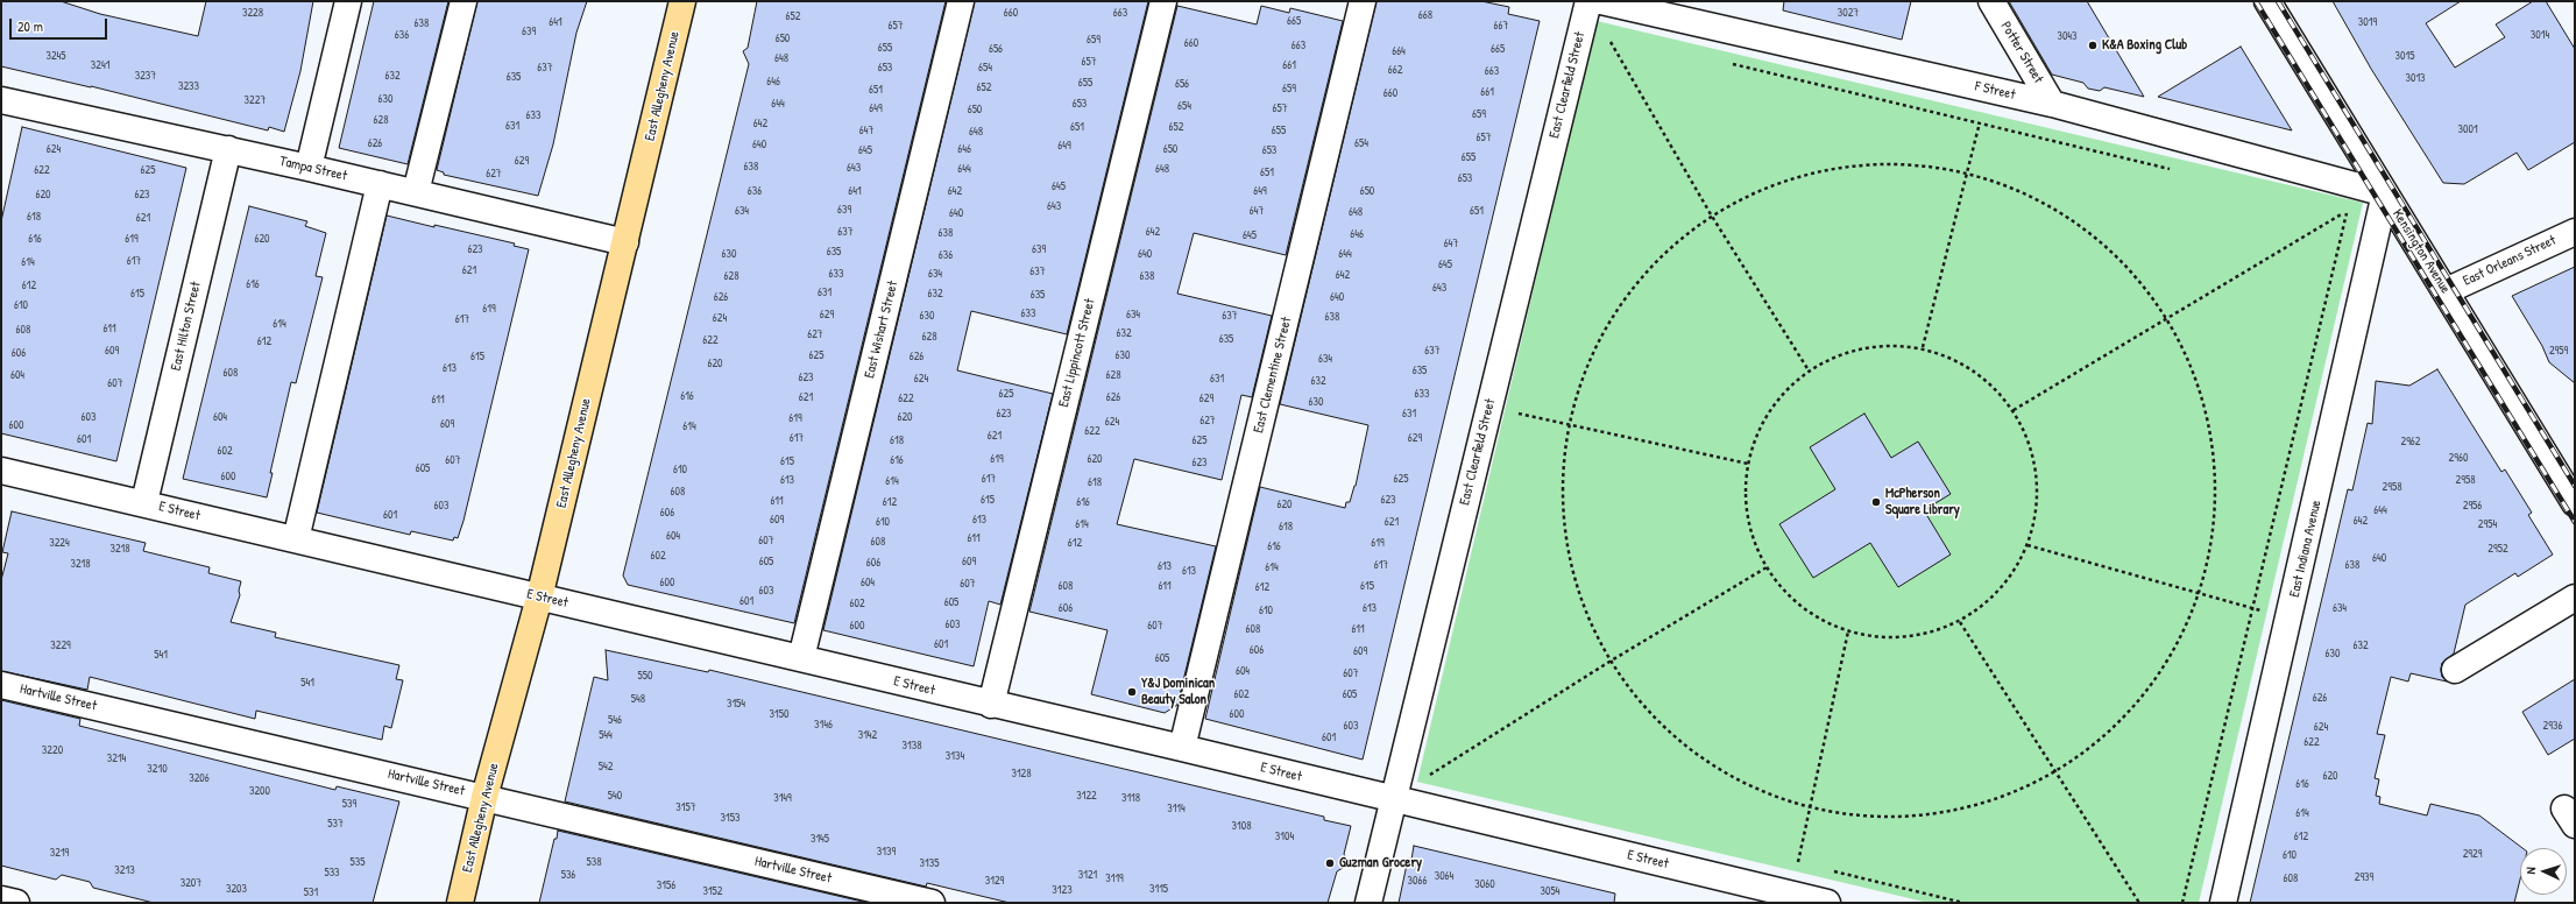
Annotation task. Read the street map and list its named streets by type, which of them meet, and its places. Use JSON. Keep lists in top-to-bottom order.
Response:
{
  "streets": {
    "main road": ["East Allegheny Avenue"],
    "street": [
      "Potter Street",
      "East Clearfield Street",
      "F Street",
      "Tampa Street",
      "Kensington Avenue",
      "East Orleans Street",
      "East Hilton Street",
      "East Wishart Street",
      "East Lippincott Street",
      "East Clementine Street",
      "E Street",
      "East Indiana Avenue",
      "Hartville Street"
    ]
  },
  "crossings": [
    ["Potter Street", "F Street"],
    ["East Clearfield Street", "E Street"],
    ["East Allegheny Avenue", "Tampa Street"],
    ["East Allegheny Avenue", "E Street"],
    ["East Allegheny Avenue", "Hartville Street"],
    ["F Street", "Kensington Avenue"],
    ["F Street", "East Indiana Avenue"],
    ["Tampa Street", "East Hilton Street"],
    ["Kensington Avenue", "East Orleans Street"],
    ["Kensington Avenue", "East Indiana Avenue"],
    ["East Hilton Street", "E Street"],
    ["East Wishart Street", "E Street"],
    ["East Lippincott Street", "E Street"],
    ["East Clementine Street", "E Street"]
  ],
  "places": [
    "K&A Boxing Club",
    "McPherson Square Library",
    "Y&J Dominican Beauty Salon",
    "Guzman Grocery"
  ],
  "house_numbers": [
    "3228",
    "660",
    "663",
    "3027",
    "668",
    "652",
    "665",
    "641",
    "3019",
    "638",
    "657",
    "667",
    "639",
    "636",
    "3014",
    "3043",
    "650",
    "659",
    "660",
    "663",
    "655",
    "656",
    "665",
    "664",
    "3245",
    "3015",
    "648",
    "657",
    "3241",
    "661",
    "637",
    "653",
    "654",
    "662",
    "663",
    "3237",
    "632",
    "635",
    "3013",
    "646",
    "655",
    "656",
    "3233",
    "652",
    "659",
    "651",
    "661",
    "660",
    "630",
    "3227",
    "644",
    "653",
    "654",
    "649",
    "657",
    "650",
    "659",
    "633",
    "628",
    "642",
    "631",
    "651",
    "652",
    "3001",
    "647",
    "655",
    "648",
    "657",
    "626",
    "654",
    "640",
    "649",
    "624",
    "646",
    "650",
    "645",
    "653",
    "655",
    "629",
    "638",
    "643",
    "644",
    "648",
    "622",
    "625",
    "651",
    "627",
    "653",
    "645",
    "636",
    "641",
    "642",
    "649",
    "650",
    "620",
    "623",
    "643",
    "639",
    "634",
    "647",
    "651",
    "648",
    "640",
    "618",
    "621",
    "637",
    "642",
    "638",
    "646",
    "645",
    "616",
    "619",
    "620",
    "647",
    "623",
    "639",
    "635",
    "630",
    "640",
    "644",
    "636",
    "617",
    "614",
    "645",
    "621",
    "637",
    "633",
    "634",
    "642",
    "628",
    "638",
    "616",
    "612",
    "643",
    "631",
    "615",
    "632",
    "635",
    "626",
    "640",
    "610",
    "619",
    "633",
    "629",
    "634",
    "630",
    "637",
    "638",
    "624",
    "617",
    "614",
    "611",
    "608",
    "632",
    "627",
    "628",
    "635",
    "622",
    "612",
    "609",
    "637",
    "2959",
    "606",
    "625",
    "630",
    "615",
    "626",
    "634",
    "620",
    "613",
    "635",
    "608",
    "604",
    "628",
    "623",
    "624",
    "631",
    "632",
    "607",
    "625",
    "633",
    "616",
    "621",
    "626",
    "622",
    "629",
    "611",
    "630",
    "623",
    "631",
    "603",
    "604",
    "620",
    "619",
    "627",
    "624",
    "609",
    "600",
    "614",
    "622",
    "621",
    "617",
    "629",
    "601",
    "618",
    "625",
    "2962",
    "602",
    "2960",
    "619",
    "620",
    "607",
    "616",
    "615",
    "623",
    "605",
    "610",
    "600",
    "617",
    "625",
    "613",
    "2958",
    "614",
    "618",
    "2958",
    "608",
    "615",
    "623",
    "611",
    "612",
    "616",
    "620",
    "603",
    "2956",
    "644",
    "606",
    "601",
    "609",
    "613",
    "642",
    "610",
    "621",
    "614",
    "2954",
    "618",
    "604",
    "611",
    "607",
    "608",
    "3224",
    "612",
    "619",
    "616",
    "3218",
    "2952",
    "602",
    "640",
    "605",
    "609",
    "606",
    "3218",
    "617",
    "638",
    "613",
    "614",
    "613",
    "600",
    "604",
    "607",
    "608",
    "611",
    "615",
    "612",
    "603",
    "601",
    "605",
    "602",
    "606",
    "613",
    "634",
    "610",
    "603",
    "600",
    "607",
    "608",
    "611",
    "601",
    "3229",
    "632",
    "606",
    "609",
    "630",
    "541",
    "605",
    "604",
    "607",
    "550",
    "541",
    "602",
    "605",
    "626",
    "548",
    "3154",
    "3150",
    "600",
    "546",
    "3146",
    "603",
    "2936",
    "624",
    "544",
    "3142",
    "601",
    "622",
    "3138",
    "3220",
    "3134",
    "3214",
    "542",
    "3210",
    "3128",
    "620",
    "3206",
    "616",
    "3200",
    "540",
    "3122",
    "3149",
    "3118",
    "539",
    "3157",
    "3114",
    "614",
    "3153",
    "537",
    "3108",
    "3104",
    "612",
    "3145",
    "3139",
    "3219",
    "2929",
    "610",
    "535",
    "538",
    "3135",
    "3213",
    "533",
    "536",
    "3121",
    "3064",
    "2939",
    "3119",
    "608",
    "3129",
    "3066",
    "3207",
    "3060",
    "3156",
    "3203",
    "3115",
    "3123",
    "3152",
    "3054",
    "531"
  ],
  "scale_bar": "20 m",
  "north": "left"
}
